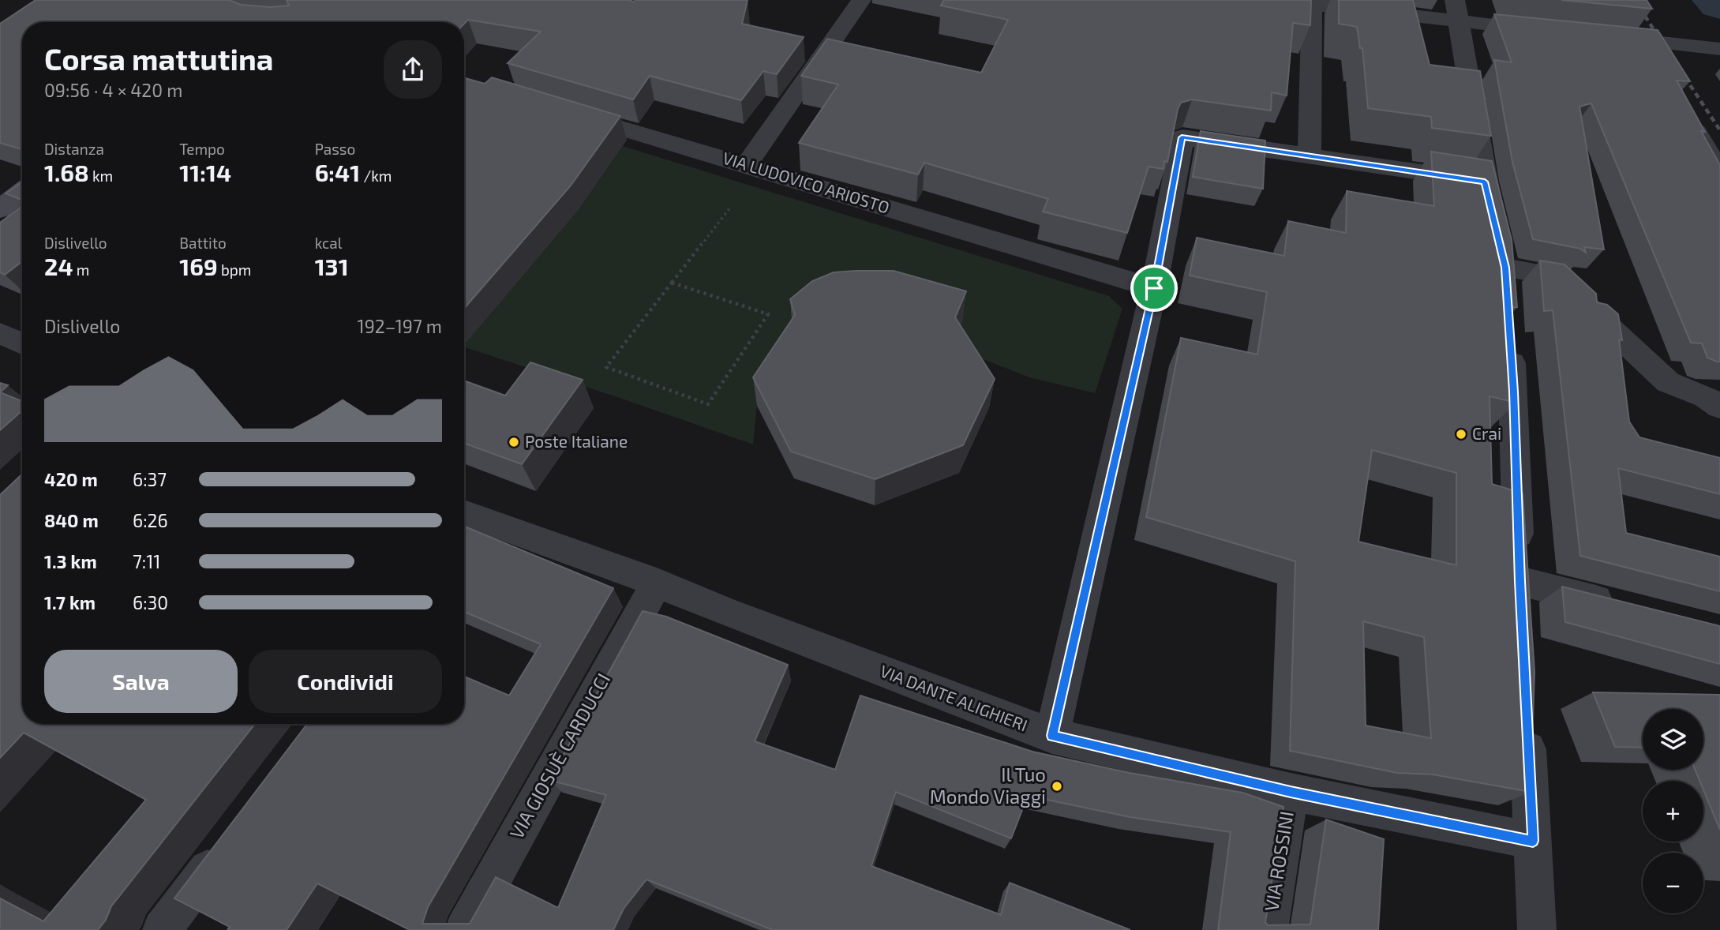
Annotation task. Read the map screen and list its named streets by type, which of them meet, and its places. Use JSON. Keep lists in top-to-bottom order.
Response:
{
  "streets": {
    "street": [
      "VIA LUDOVICO ARIOSTO",
      "VIA DANTE ALIGHIERI",
      "VIA GIOSUÈ CARDUCCI",
      "VIA ROSSINI"
    ]
  },
  "crossings": [
    ["VIA DANTE ALIGHIERI", "VIA GIOSUÈ CARDUCCI"],
    ["VIA DANTE ALIGHIERI", "VIA ROSSINI"]
  ],
  "places": ["Crai", "Poste Italiane", "Il Tuo Mondo Viaggi"],
  "page": {
    "heading": ["Corsa mattutina", "09:56 · 4 × 420 m"],
    "stats": [
      ["Distanza", "1.68 km"],
      ["Tempo", "11:14"],
      ["Passo", "6:41 /km"],
      ["Dislivello", "24 m"],
      ["Battito", "169 bpm"],
      ["kcal", "131"]
    ],
    "chart": ["Dislivello", "192–197 m"],
    "list": [
      {
        "name": "420 m",
        "note": "6:37"
      },
      {
        "name": "840 m",
        "note": "6:26"
      },
      {
        "name": "1.3 km",
        "note": "7:11"
      },
      {
        "name": "1.7 km",
        "note": "6:30"
      }
    ],
    "buttons": ["Salva", "Condividi"],
    "map_buttons": ["+", "−"]
  }
}
